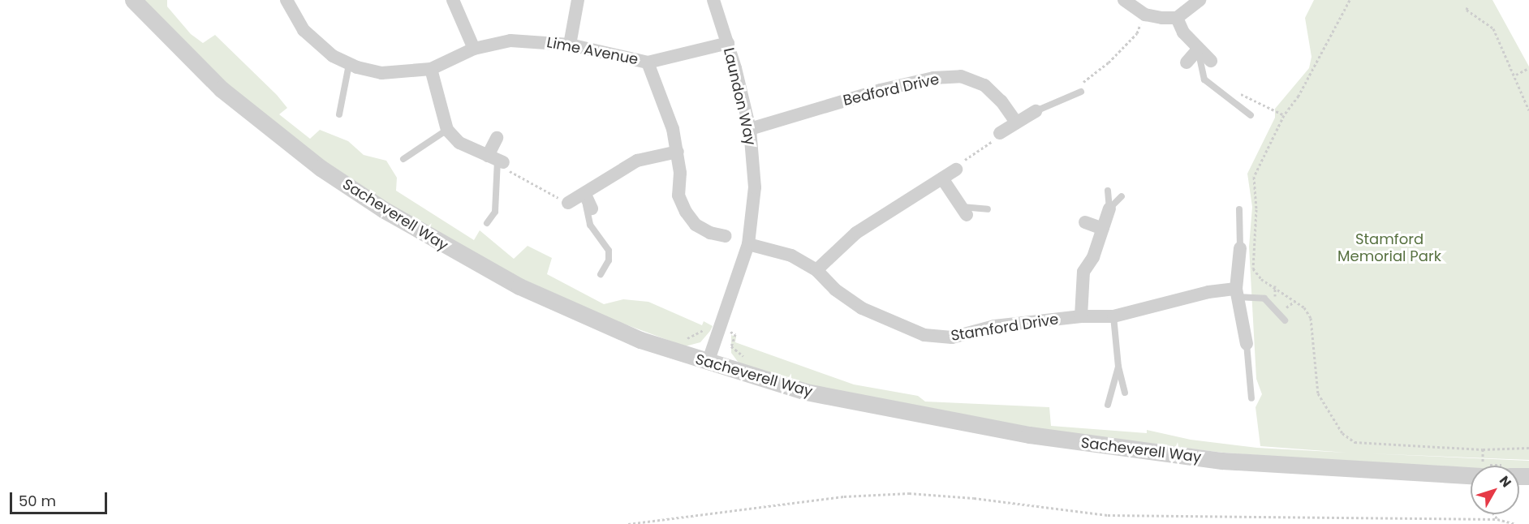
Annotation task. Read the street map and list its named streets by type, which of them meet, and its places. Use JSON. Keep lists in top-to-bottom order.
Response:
{
  "streets": {
    "street": [
      "Lime Avenue",
      "Bedford Drive",
      "Laundon Way",
      "Sacheverell Way",
      "Stamford Drive"
    ]
  },
  "crossings": [
    ["Lime Avenue", "Laundon Way"],
    ["Bedford Drive", "Laundon Way"],
    ["Laundon Way", "Sacheverell Way"],
    ["Laundon Way", "Stamford Drive"]
  ],
  "parks": ["Stamford Memorial Park"],
  "scale_bar": "50 m",
  "north": "top right"
}
